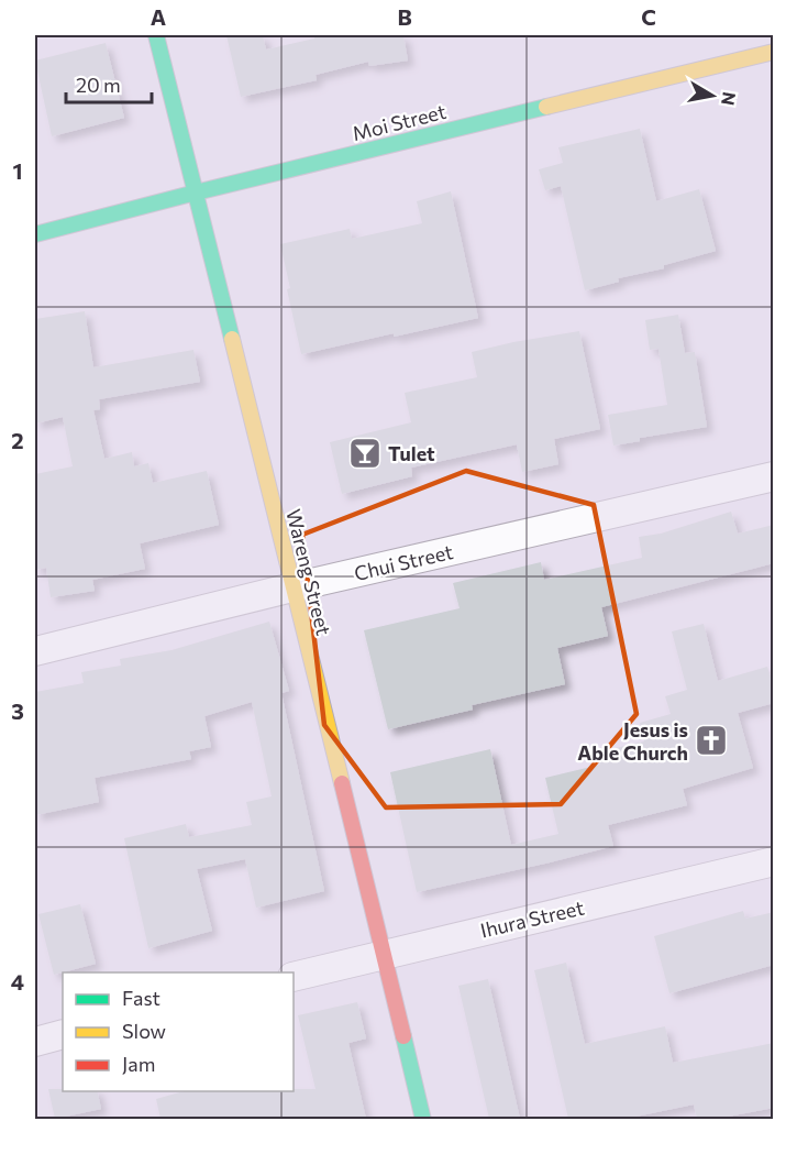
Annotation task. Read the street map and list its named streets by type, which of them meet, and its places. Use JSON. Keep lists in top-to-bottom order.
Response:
{
  "streets": {
    "street": [
      "Moi Street",
      "Chui Street",
      "Wareng Street",
      "Ihura Street"
    ]
  },
  "crossings": [
    ["Moi Street", "Wareng Street"],
    ["Chui Street", "Wareng Street"],
    ["Wareng Street", "Ihura Street"]
  ],
  "places": {
    "bar": ["Tulet"],
    "church": ["Jesus is Able Church"]
  },
  "legend": ["Fast", "Slow", "Jam"],
  "scale_bar": "20 m",
  "north": "right",
  "grid": {
    "columns": ["A", "B", "C"],
    "rows": [
      "1",
      "2",
      "3",
      "4"
    ]
  }
}
